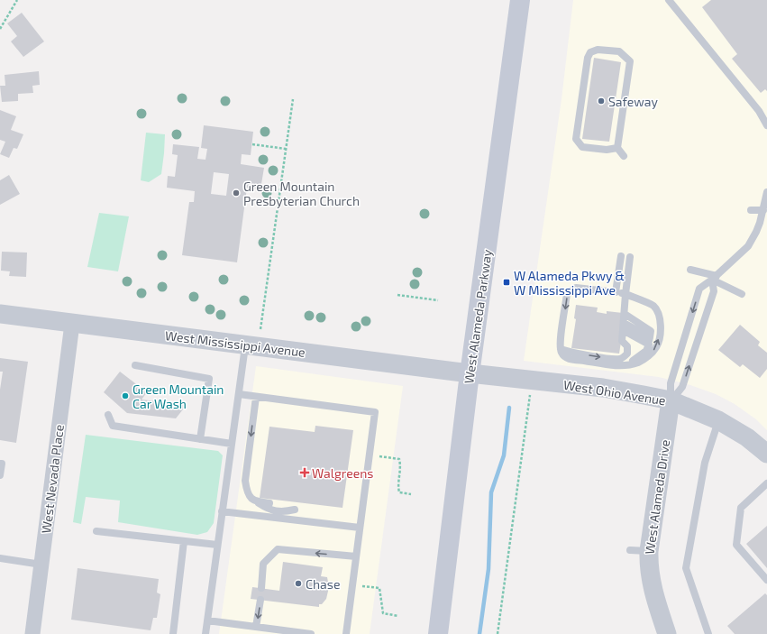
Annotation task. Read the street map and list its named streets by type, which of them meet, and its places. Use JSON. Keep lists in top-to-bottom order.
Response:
{
  "streets": {
    "main road": ["West Alameda Parkway"],
    "street": [
      "West Mississippi Avenue",
      "West Ohio Avenue",
      "West Nevada Place",
      "West Alameda Drive"
    ]
  },
  "crossings": [
    ["West Alameda Parkway", "West Mississippi Avenue"],
    ["West Alameda Parkway", "West Ohio Avenue"],
    ["West Mississippi Avenue", "West Ohio Avenue"],
    ["West Mississippi Avenue", "West Nevada Place"],
    ["West Ohio Avenue", "West Alameda Drive"]
  ],
  "places": {
    "other": [
      "Safeway",
      "Green Mountain Presbyterian Church",
      "Green Mountain Car Wash",
      "Chase"
    ],
    "transit": ["W Alameda Pkwy & W Mississippi Ave"],
    "health": ["Walgreens"]
  }
}
